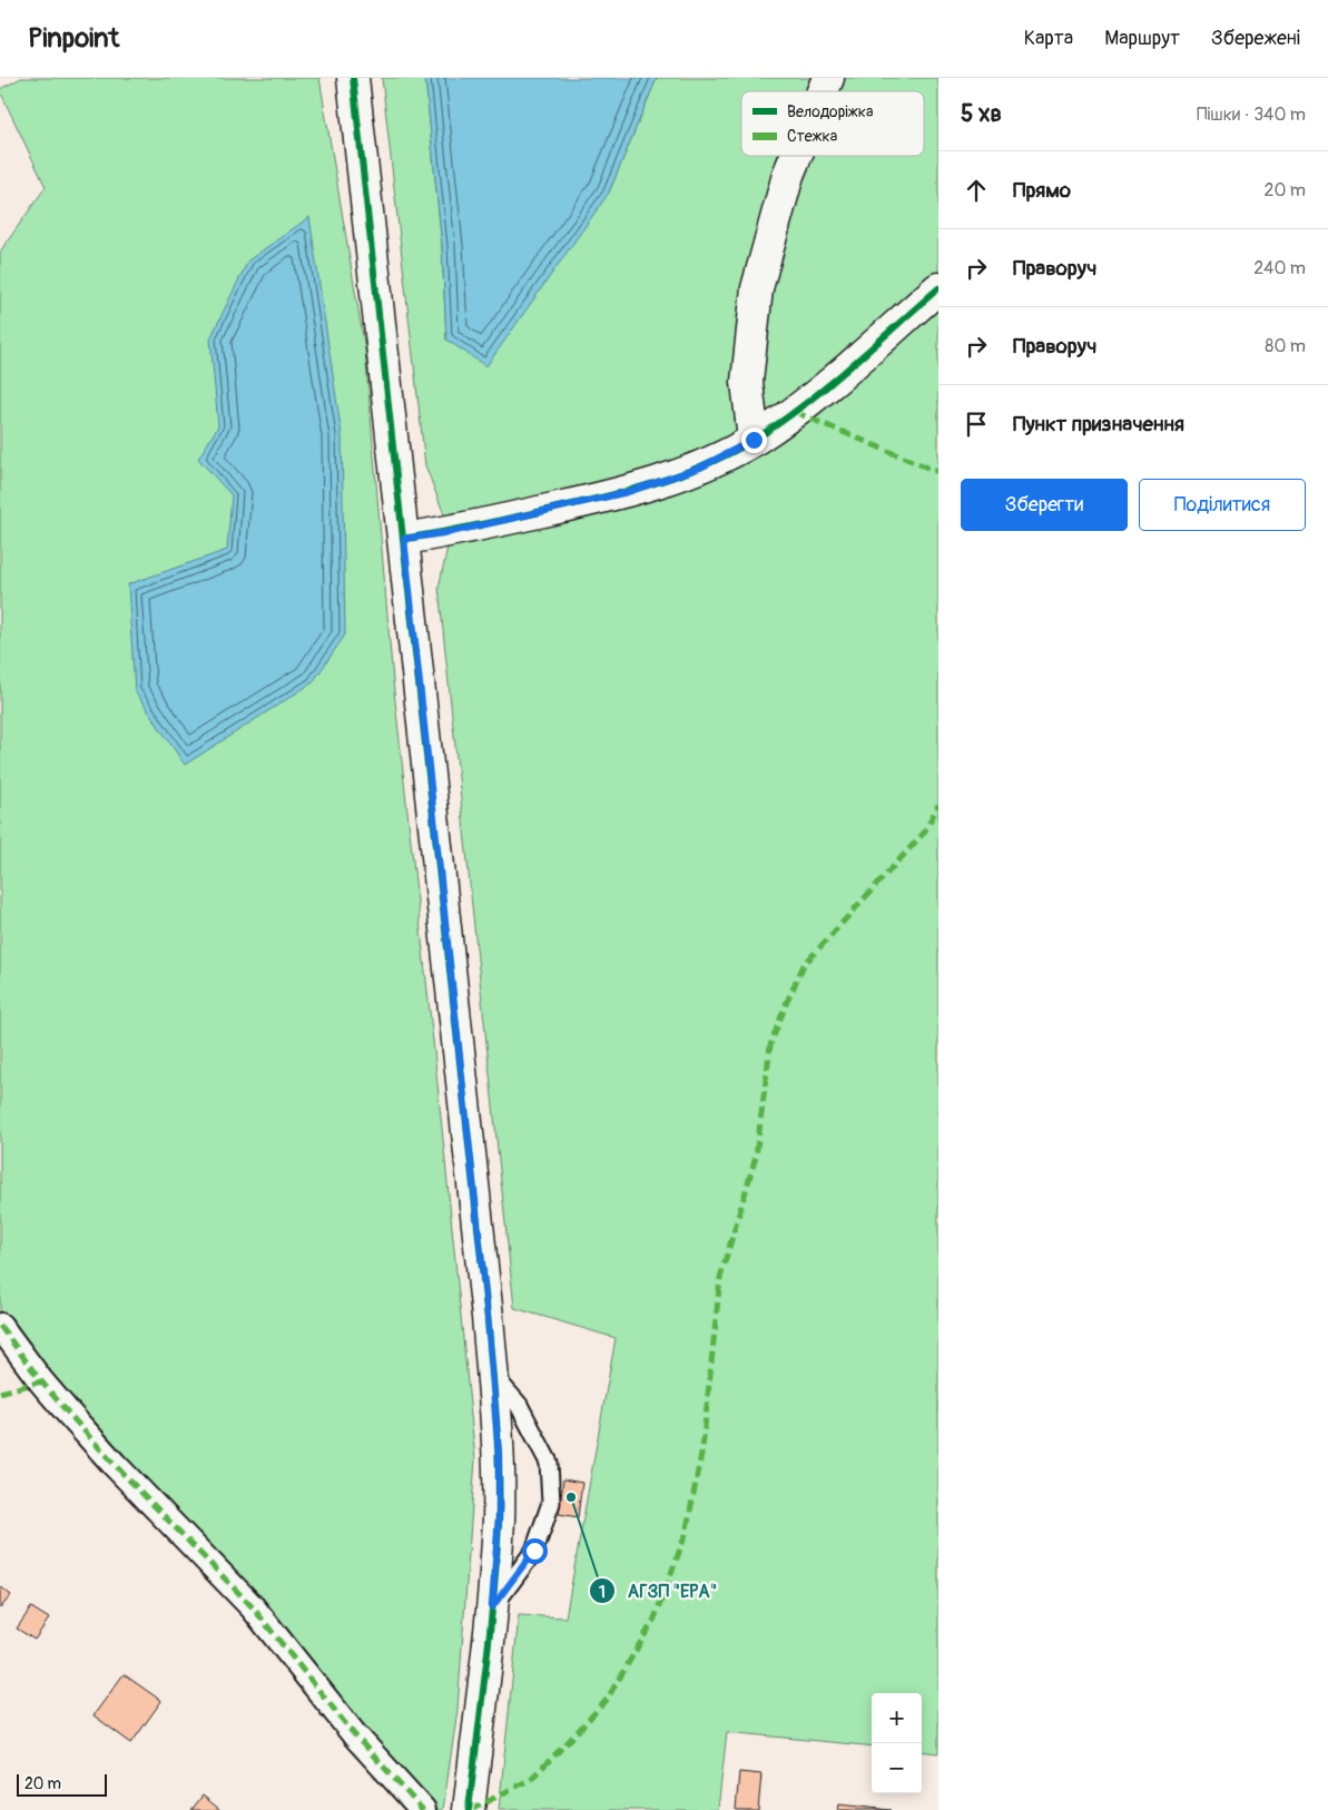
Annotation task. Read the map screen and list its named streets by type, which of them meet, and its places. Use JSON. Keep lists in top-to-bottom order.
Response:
{
  "places": ["АГЗП \"ЕРА\""],
  "legend": ["Велодоріжка", "Стежка"],
  "scale_bar": "20 m",
  "page": {
    "header": "Pinpoint",
    "nav": ["Карта", "Маршрут", "Збережені"],
    "heading": ["5 хв", "Пішки · 340 m"],
    "list": [
      ["Прямо", "20 m"],
      ["Праворуч", "240 m"],
      ["Праворуч", "80 m"],
      "Пункт призначення"
    ],
    "buttons": ["Зберегти", "Поділитися"],
    "map_buttons": ["+", "−"],
    "scale": "20 m"
  }
}
